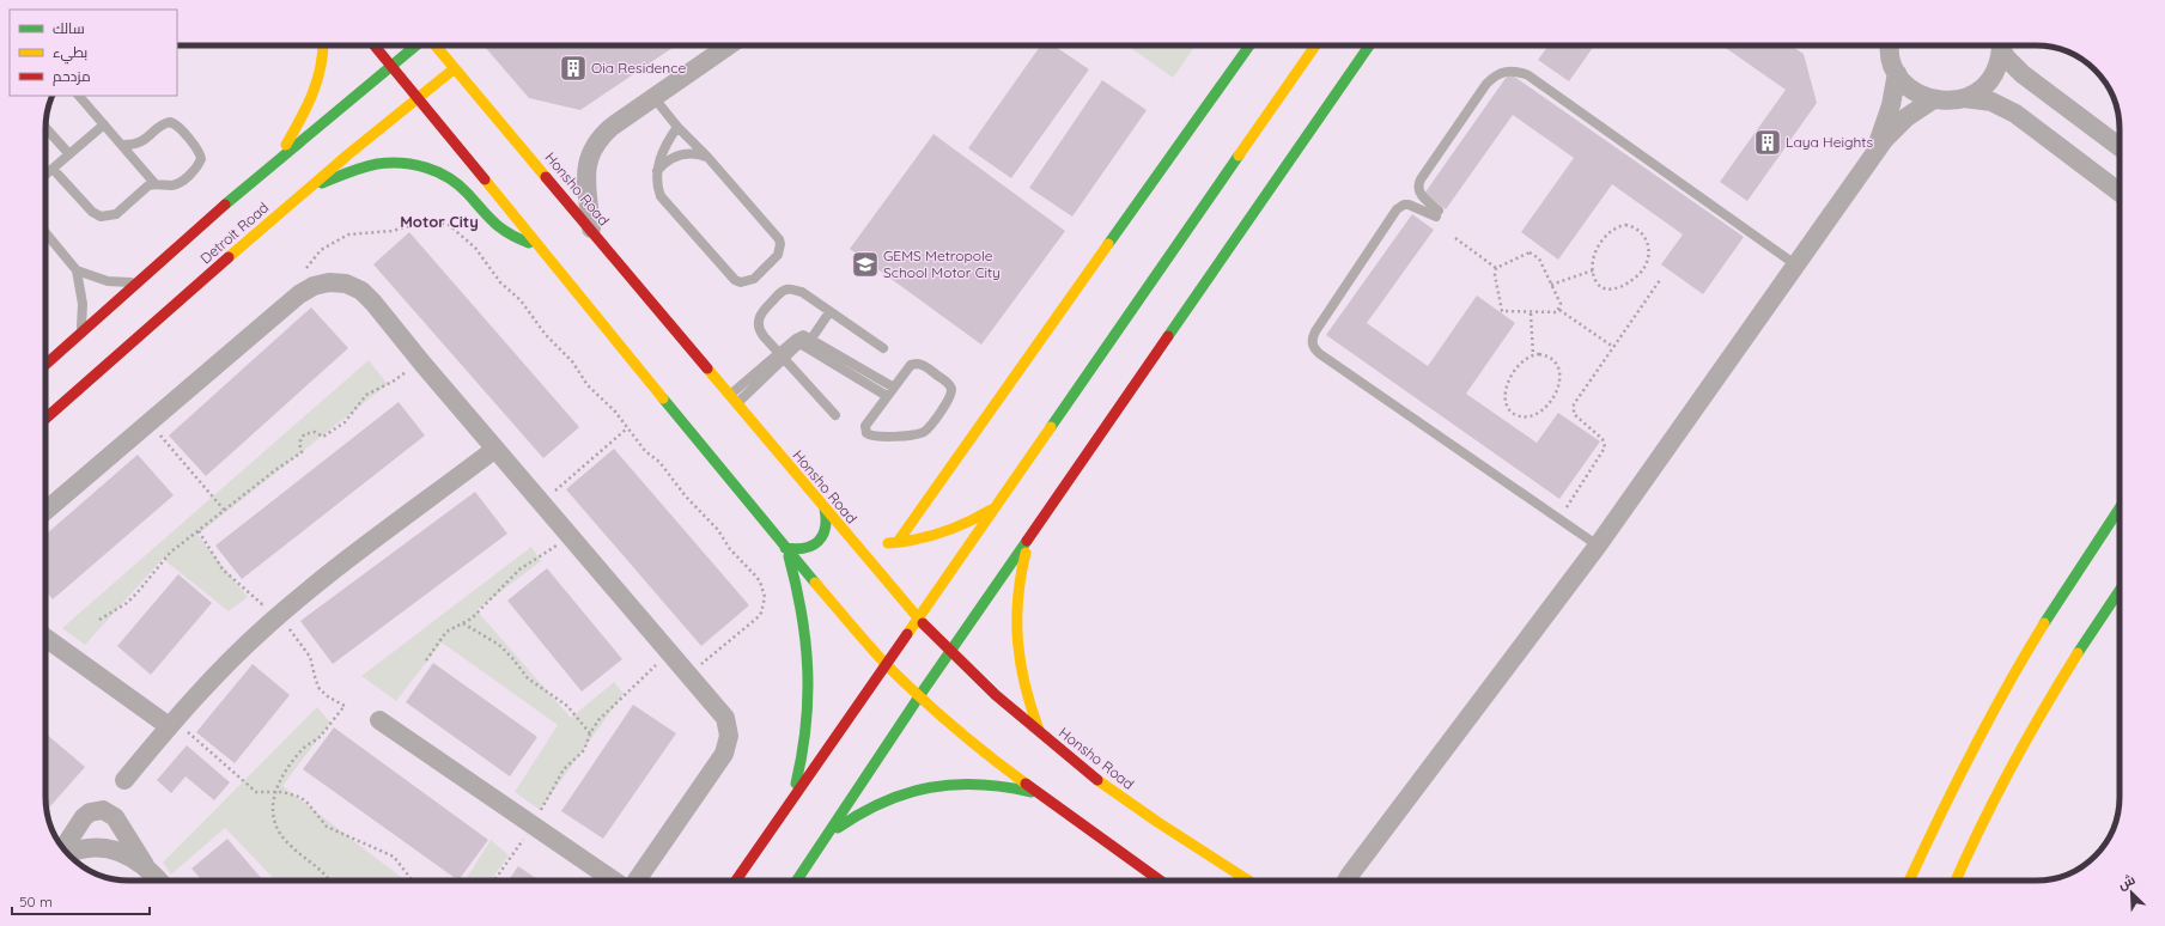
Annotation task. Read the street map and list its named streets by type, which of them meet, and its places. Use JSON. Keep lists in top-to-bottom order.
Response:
{
  "streets": {
    "street": ["Honsho Road", "Detroit Road"]
  },
  "crossings": [
    ["Honsho Road", "Detroit Road"]
  ],
  "districts": ["Motor City"],
  "places": {
    "building": ["Oia Residence", "Laya Heights"],
    "school or university": ["GEMS Metropole School Motor City"]
  },
  "legend": ["سالك", "بطيء", "مزدحم"],
  "scale_bar": "50 m",
  "north": "top left"
}
